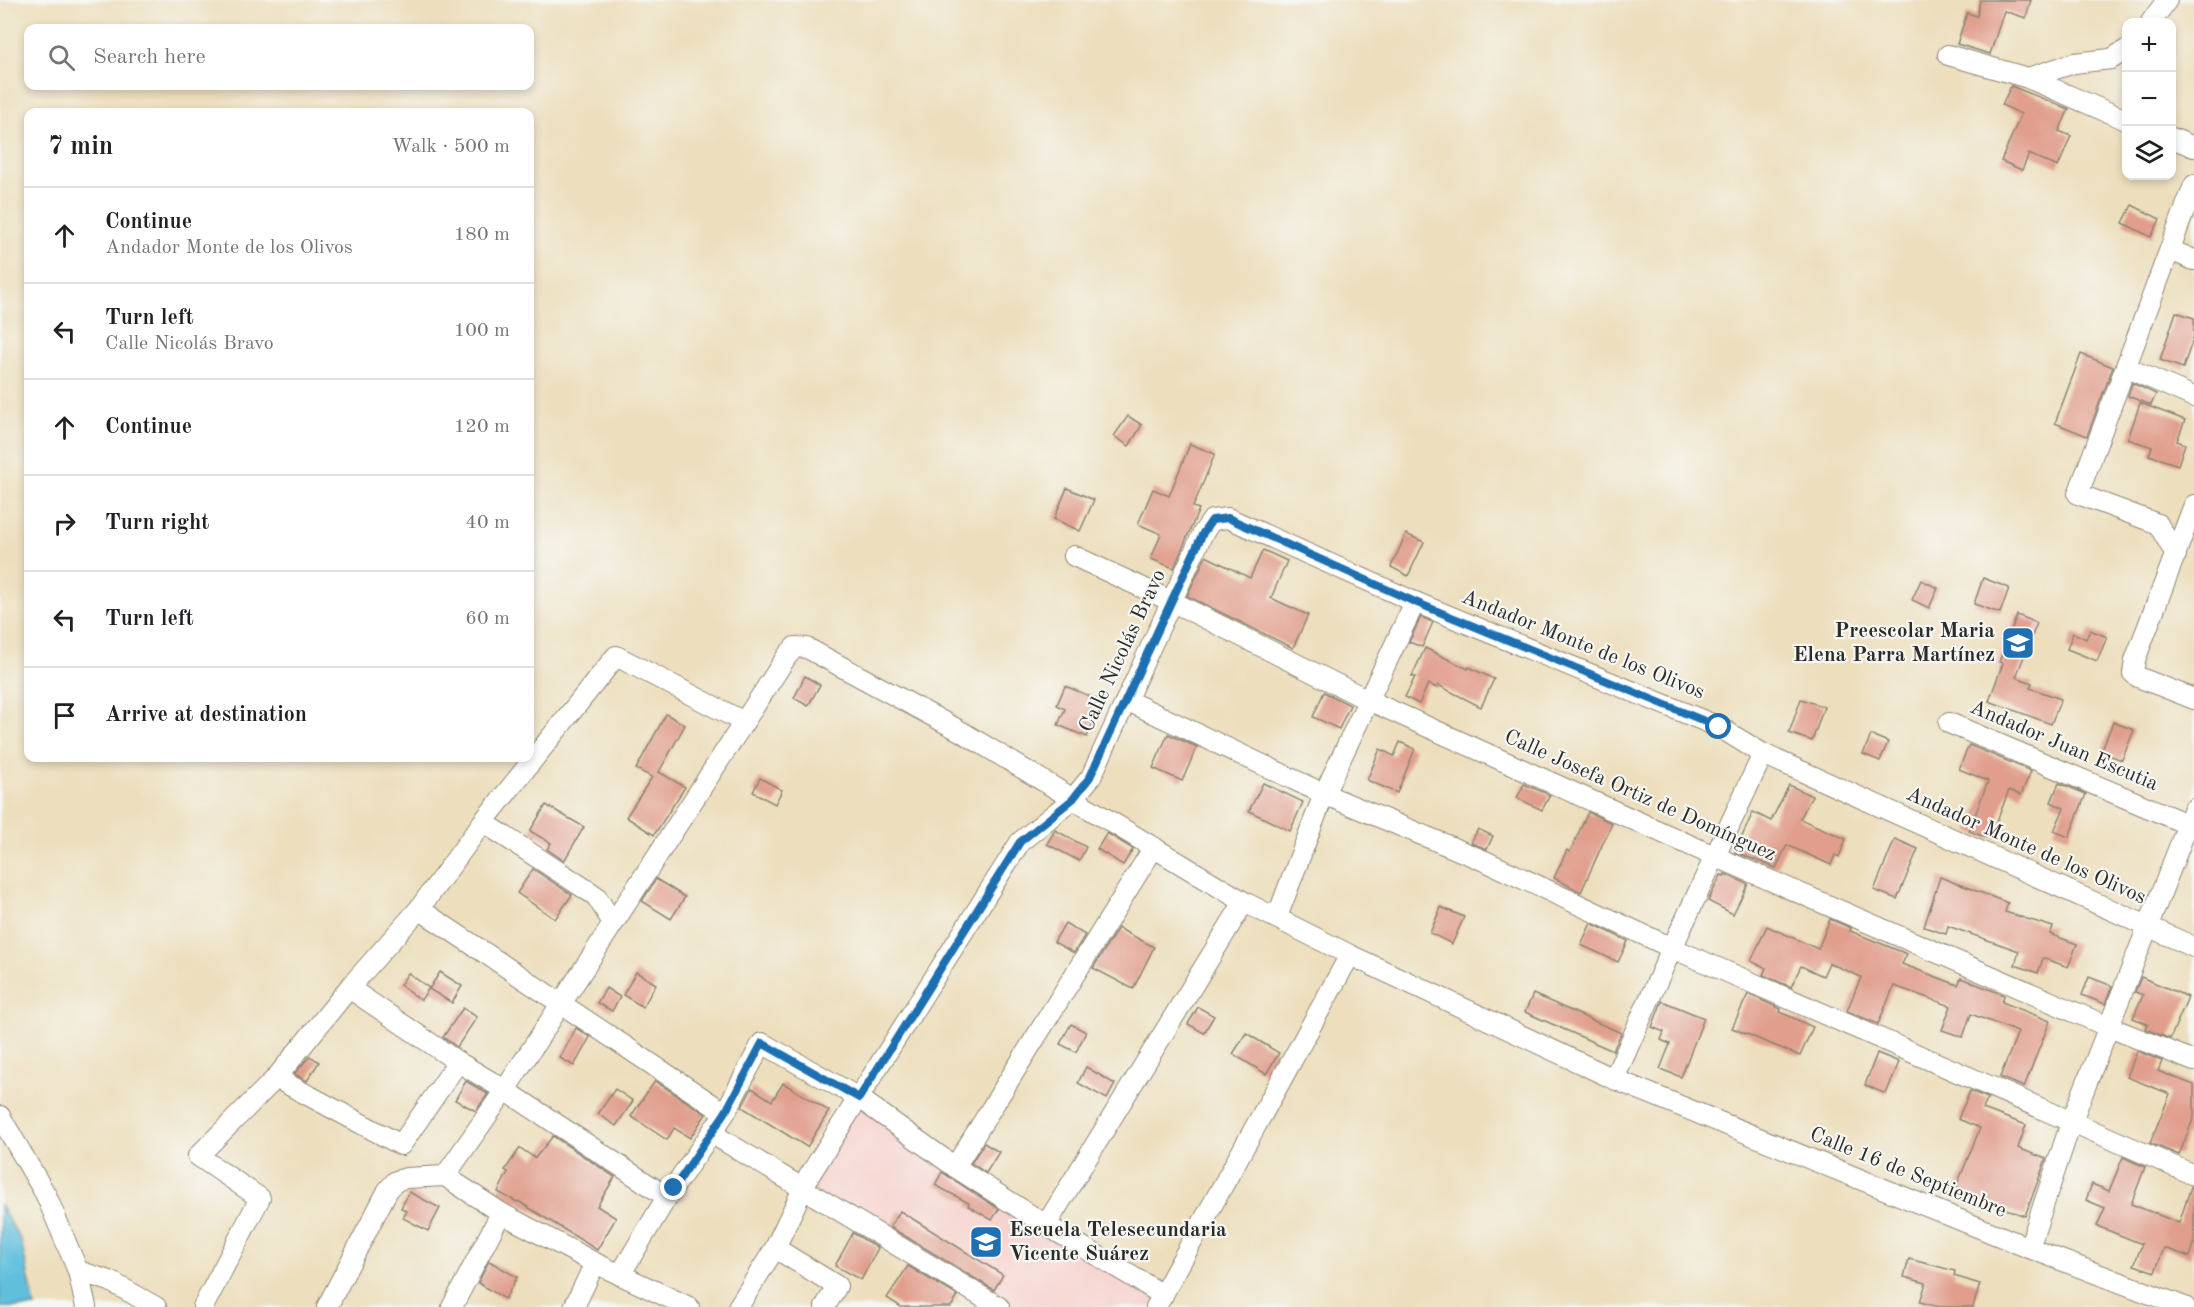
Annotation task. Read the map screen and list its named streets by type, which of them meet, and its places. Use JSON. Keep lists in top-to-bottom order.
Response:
{
  "streets": {
    "street": [
      "Andador Monte de los Olivos",
      "Calle Nicolás Bravo",
      "Andador Juan Escutia",
      "Calle Josefa Ortiz de Domínguez",
      "Calle 16 de Septiembre"
    ]
  },
  "crossings": [
    ["Andador Monte de los Olivos", "Calle Nicolás Bravo"],
    ["Calle Nicolás Bravo", "Calle Josefa Ortiz de Domínguez"],
    ["Calle Nicolás Bravo", "Calle 16 de Septiembre"]
  ],
  "places": {
    "school or university": ["Preescolar Maria Elena Parra Martínez", "Escuela Telesecundaria Vicente Suárez"]
  },
  "page": {
    "map_buttons": ["+", "−"],
    "search": "Search here",
    "heading": ["7 min", "Walk · 500 m"],
    "list": [
      ["Continue", "Andador Monte de los Olivos", "180 m"],
      ["Turn left", "Calle Nicolás Bravo", "100 m"],
      ["Continue", "120 m"],
      ["Turn right", "40 m"],
      ["Turn left", "60 m"],
      "Arrive at destination"
    ]
  }
}
